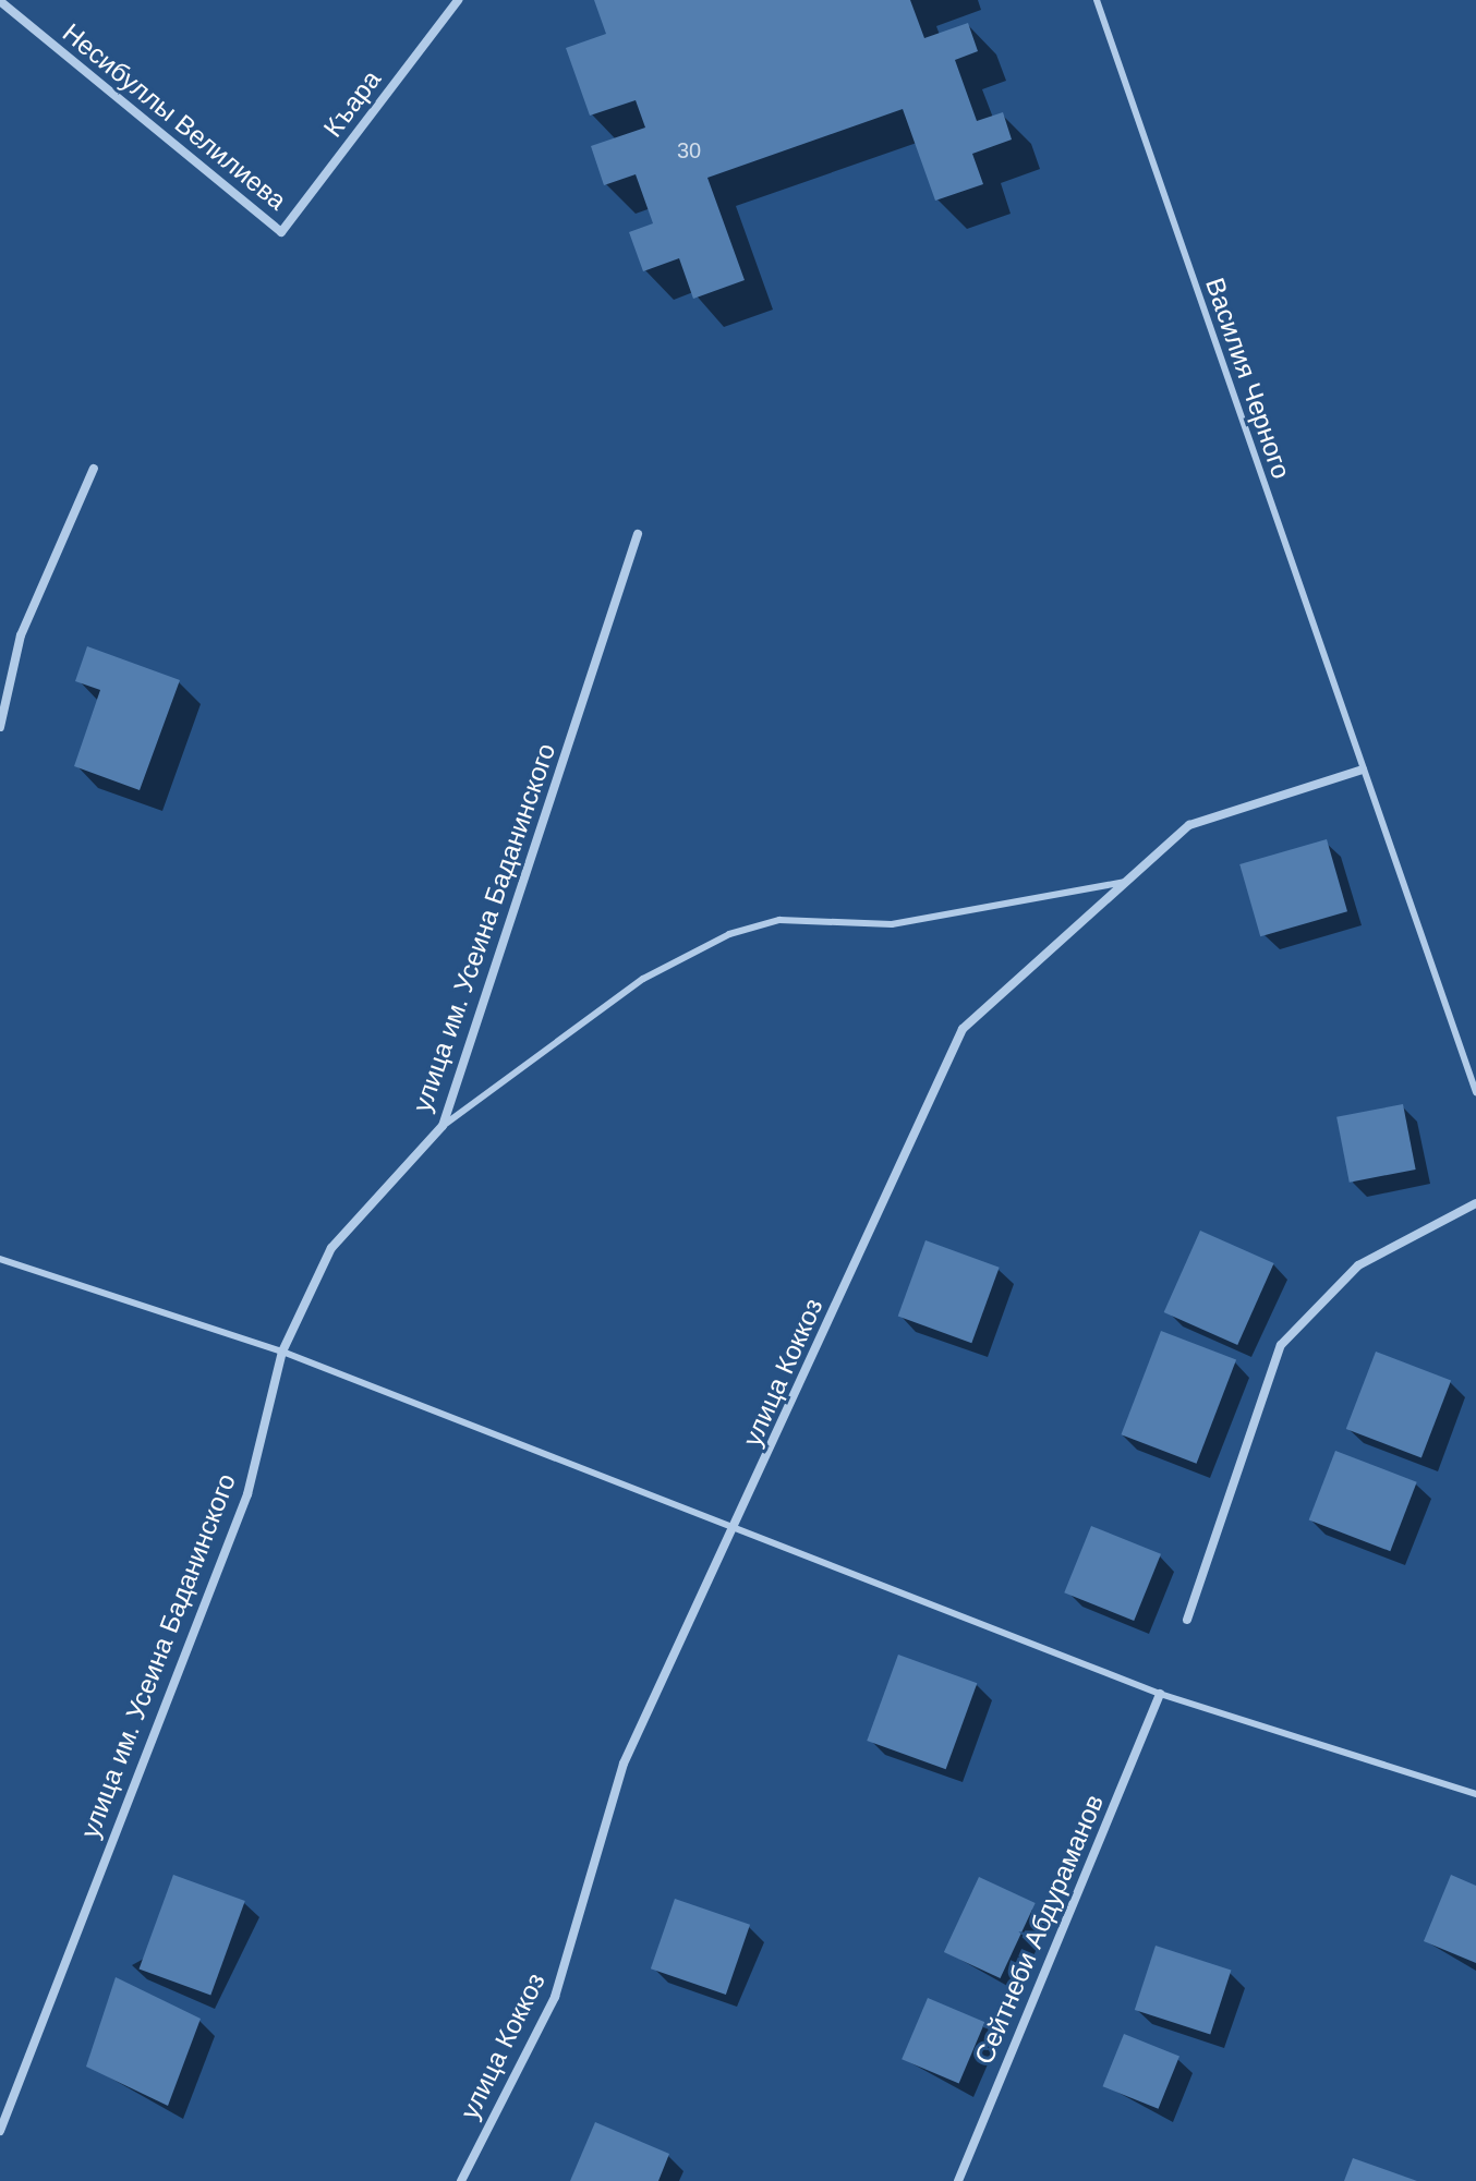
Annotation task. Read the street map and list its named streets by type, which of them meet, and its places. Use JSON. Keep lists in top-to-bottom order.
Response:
{
  "streets": {
    "street": [
      "Къара",
      "Несибуллы Велилиева",
      "улица им. Усеина Баданинского",
      "улица Коккоз",
      "Сейтнеби Абдураманов"
    ],
    "lane": ["Василия Черного"]
  },
  "crossings": [
    ["Къара", "Несибуллы Велилиева"],
    ["Василия Черного", "улица Коккоз"]
  ],
  "house_numbers": ["30"]
}
